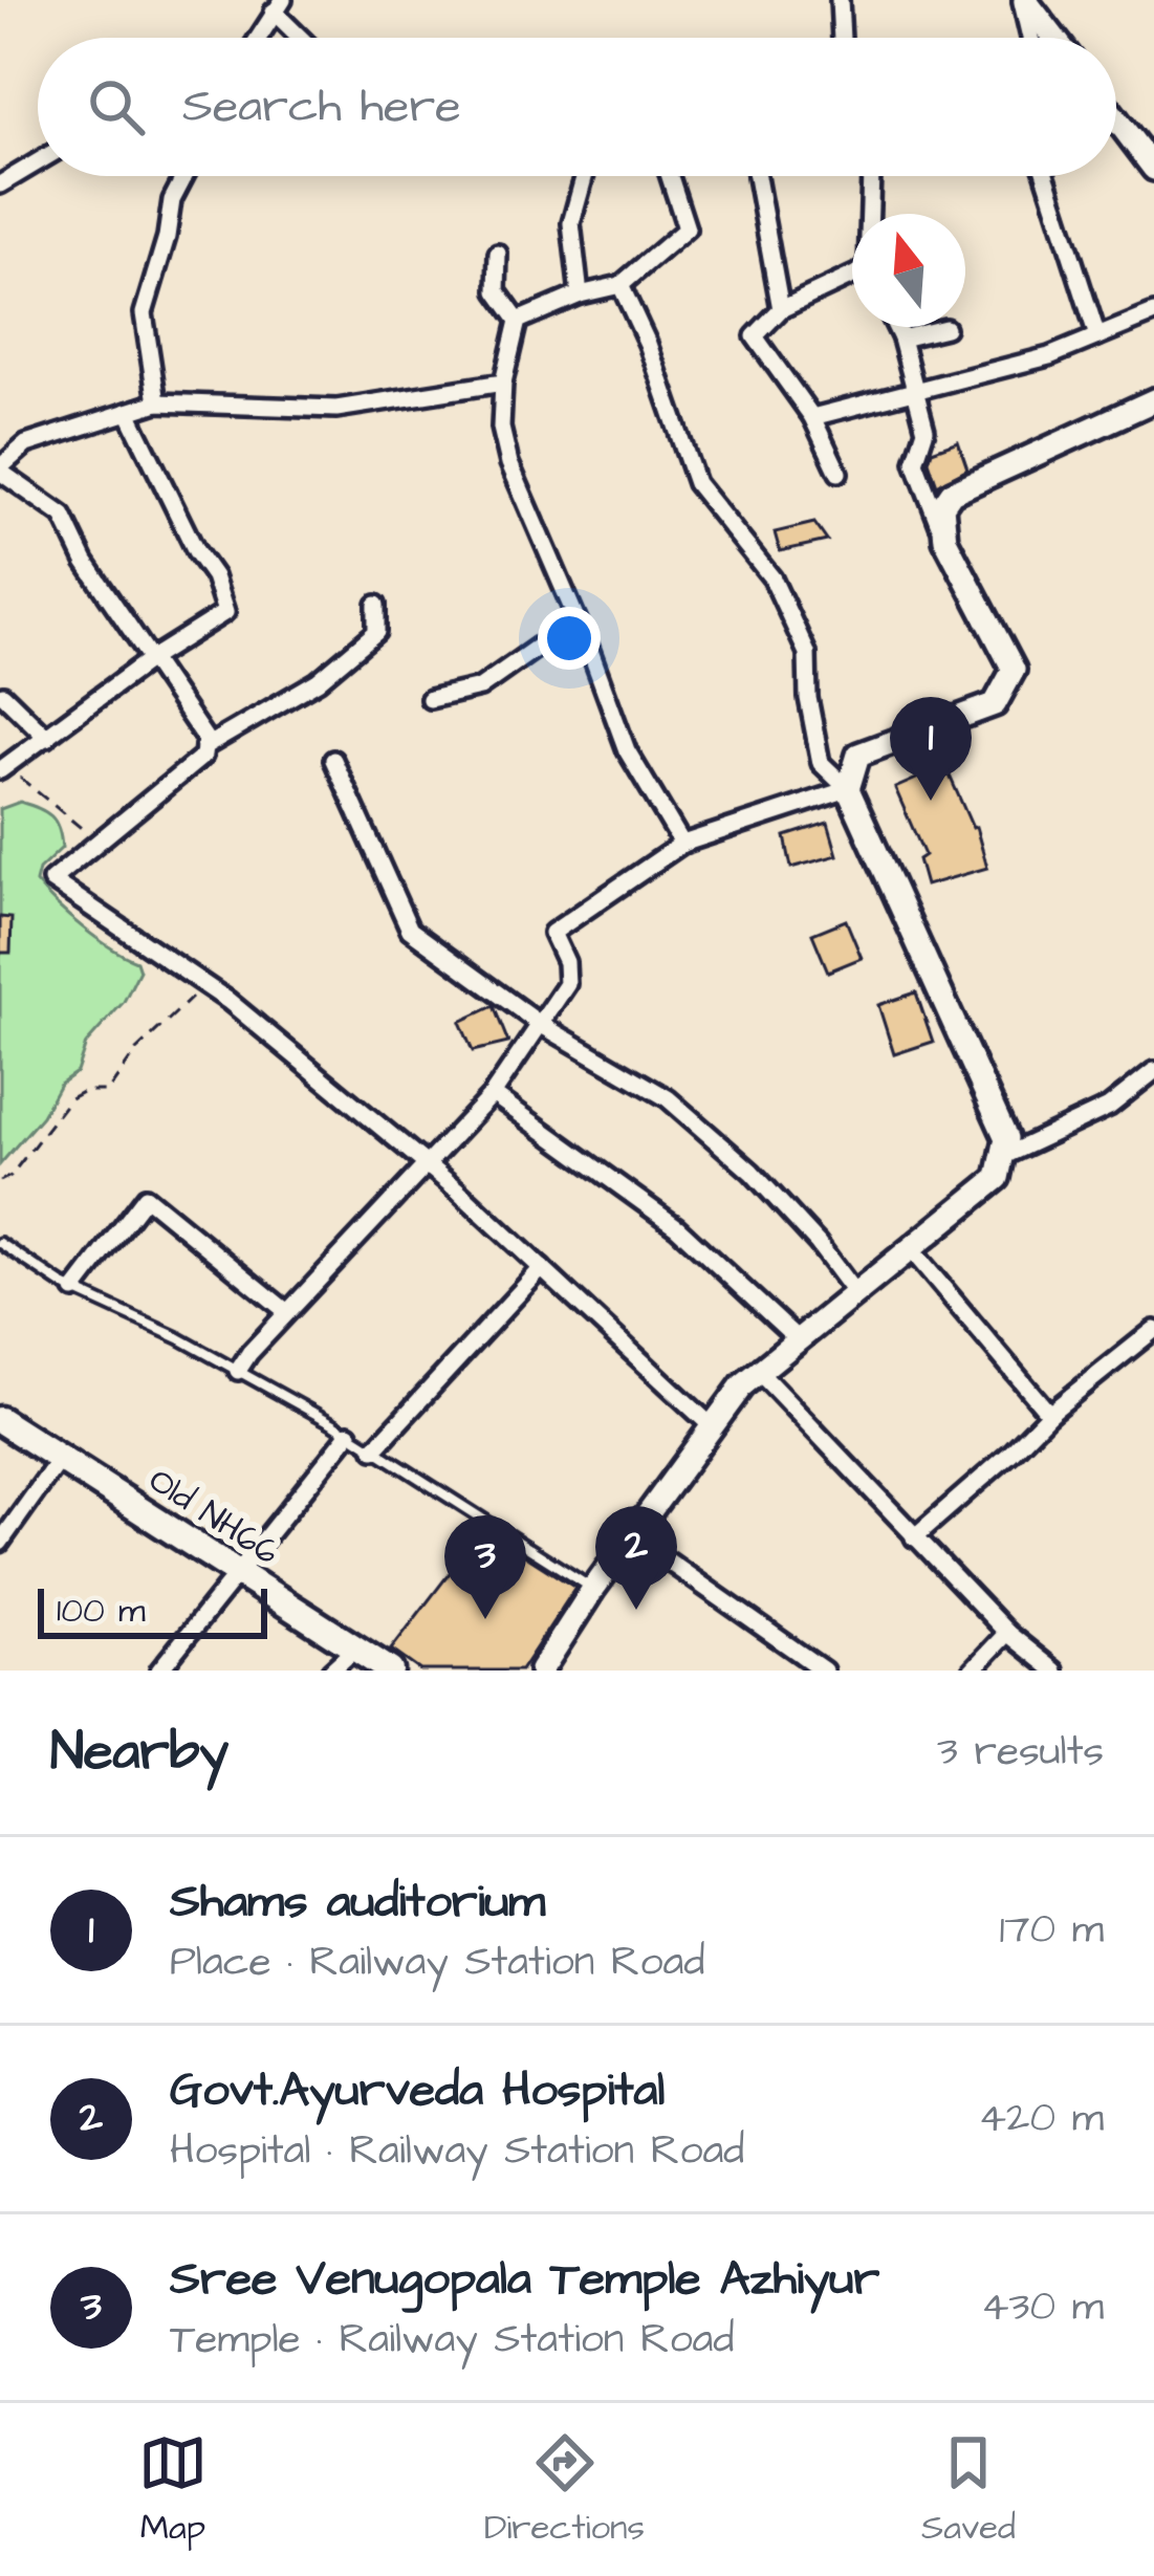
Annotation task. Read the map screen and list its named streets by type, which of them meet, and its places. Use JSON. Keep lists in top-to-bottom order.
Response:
{
  "streets": {
    "main road": ["Old NH66"]
  },
  "scale_bar": "100 m",
  "north": "top",
  "page": {
    "search": "Search here",
    "pins": ["1", "2", "3"],
    "scale": "100 m",
    "heading": ["Nearby", "3 results"],
    "list": [
      {
        "mark": "1",
        "name": "Shams auditorium",
        "note": "Place · Railway Station Road",
        "value": "170 m"
      },
      {
        "mark": "2",
        "name": "Govt.Ayurveda Hospital",
        "note": "Hospital · Railway Station Road",
        "value": "420 m"
      },
      {
        "mark": "3",
        "name": "Sree Venugopala Temple Azhiyur",
        "note": "Temple · Railway Station Road",
        "value": "430 m"
      }
    ],
    "nav": ["Map", "Directions", "Saved"]
  }
}
